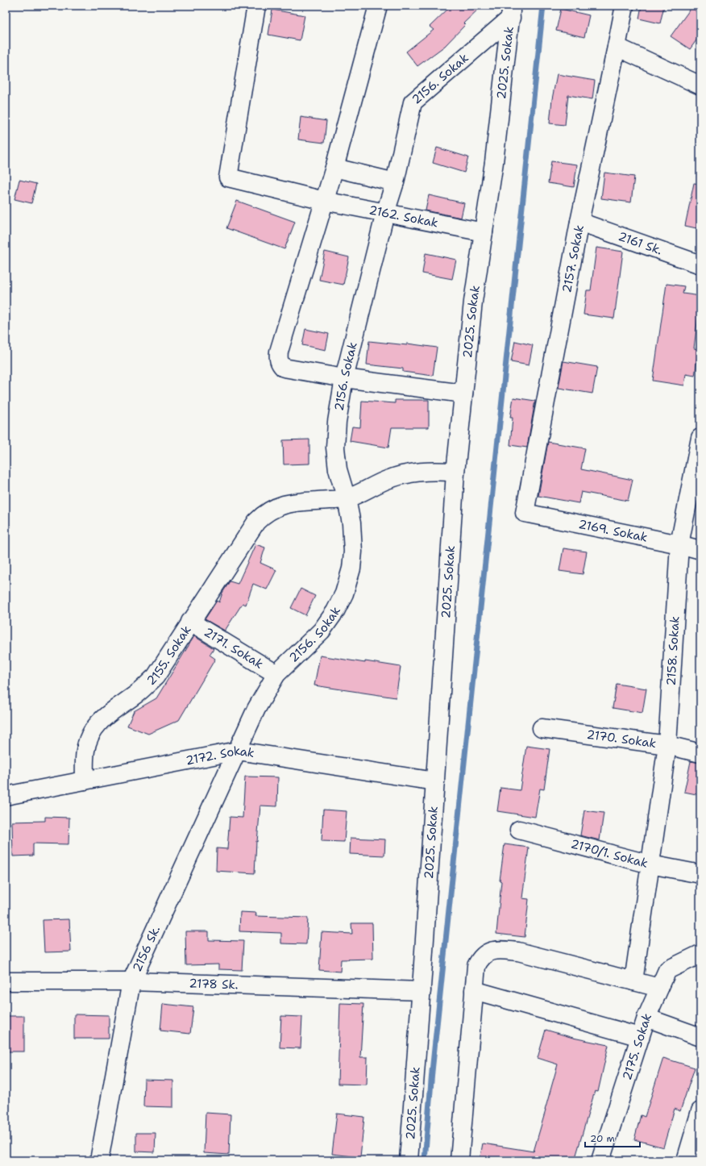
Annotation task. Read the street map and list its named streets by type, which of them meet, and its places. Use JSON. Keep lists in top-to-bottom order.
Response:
{
  "streets": {
    "street": [
      "2025. Sokak",
      "2156. Sokak",
      "2162. Sokak",
      "2161 Sk.",
      "2157. Sokak",
      "2169. Sokak",
      "2171. Sokak",
      "2158. Sokak",
      "2155. Sokak",
      "2170. Sokak",
      "2172. Sokak",
      "2170/1. Sokak",
      "2156 Sk.",
      "2178 Sk.",
      "2175. Sokak"
    ]
  },
  "crossings": [
    ["2025. Sokak", "2156. Sokak"],
    ["2025. Sokak", "2162. Sokak"],
    ["2025. Sokak", "2172. Sokak"],
    ["2025. Sokak", "2178 Sk."],
    ["2156. Sokak", "2162. Sokak"],
    ["2156. Sokak", "2171. Sokak"],
    ["2156. Sokak", "2155. Sokak"],
    ["2156. Sokak", "2172. Sokak"],
    ["2156. Sokak", "2156 Sk."],
    ["2161 Sk.", "2157. Sokak"],
    ["2157. Sokak", "2169. Sokak"],
    ["2169. Sokak", "2158. Sokak"],
    ["2171. Sokak", "2155. Sokak"],
    ["2158. Sokak", "2170. Sokak"],
    ["2158. Sokak", "2170/1. Sokak"],
    ["2155. Sokak", "2172. Sokak"],
    ["2172. Sokak", "2156 Sk."],
    ["2156 Sk.", "2178 Sk."]
  ],
  "scale_bar": "20 m"
}
